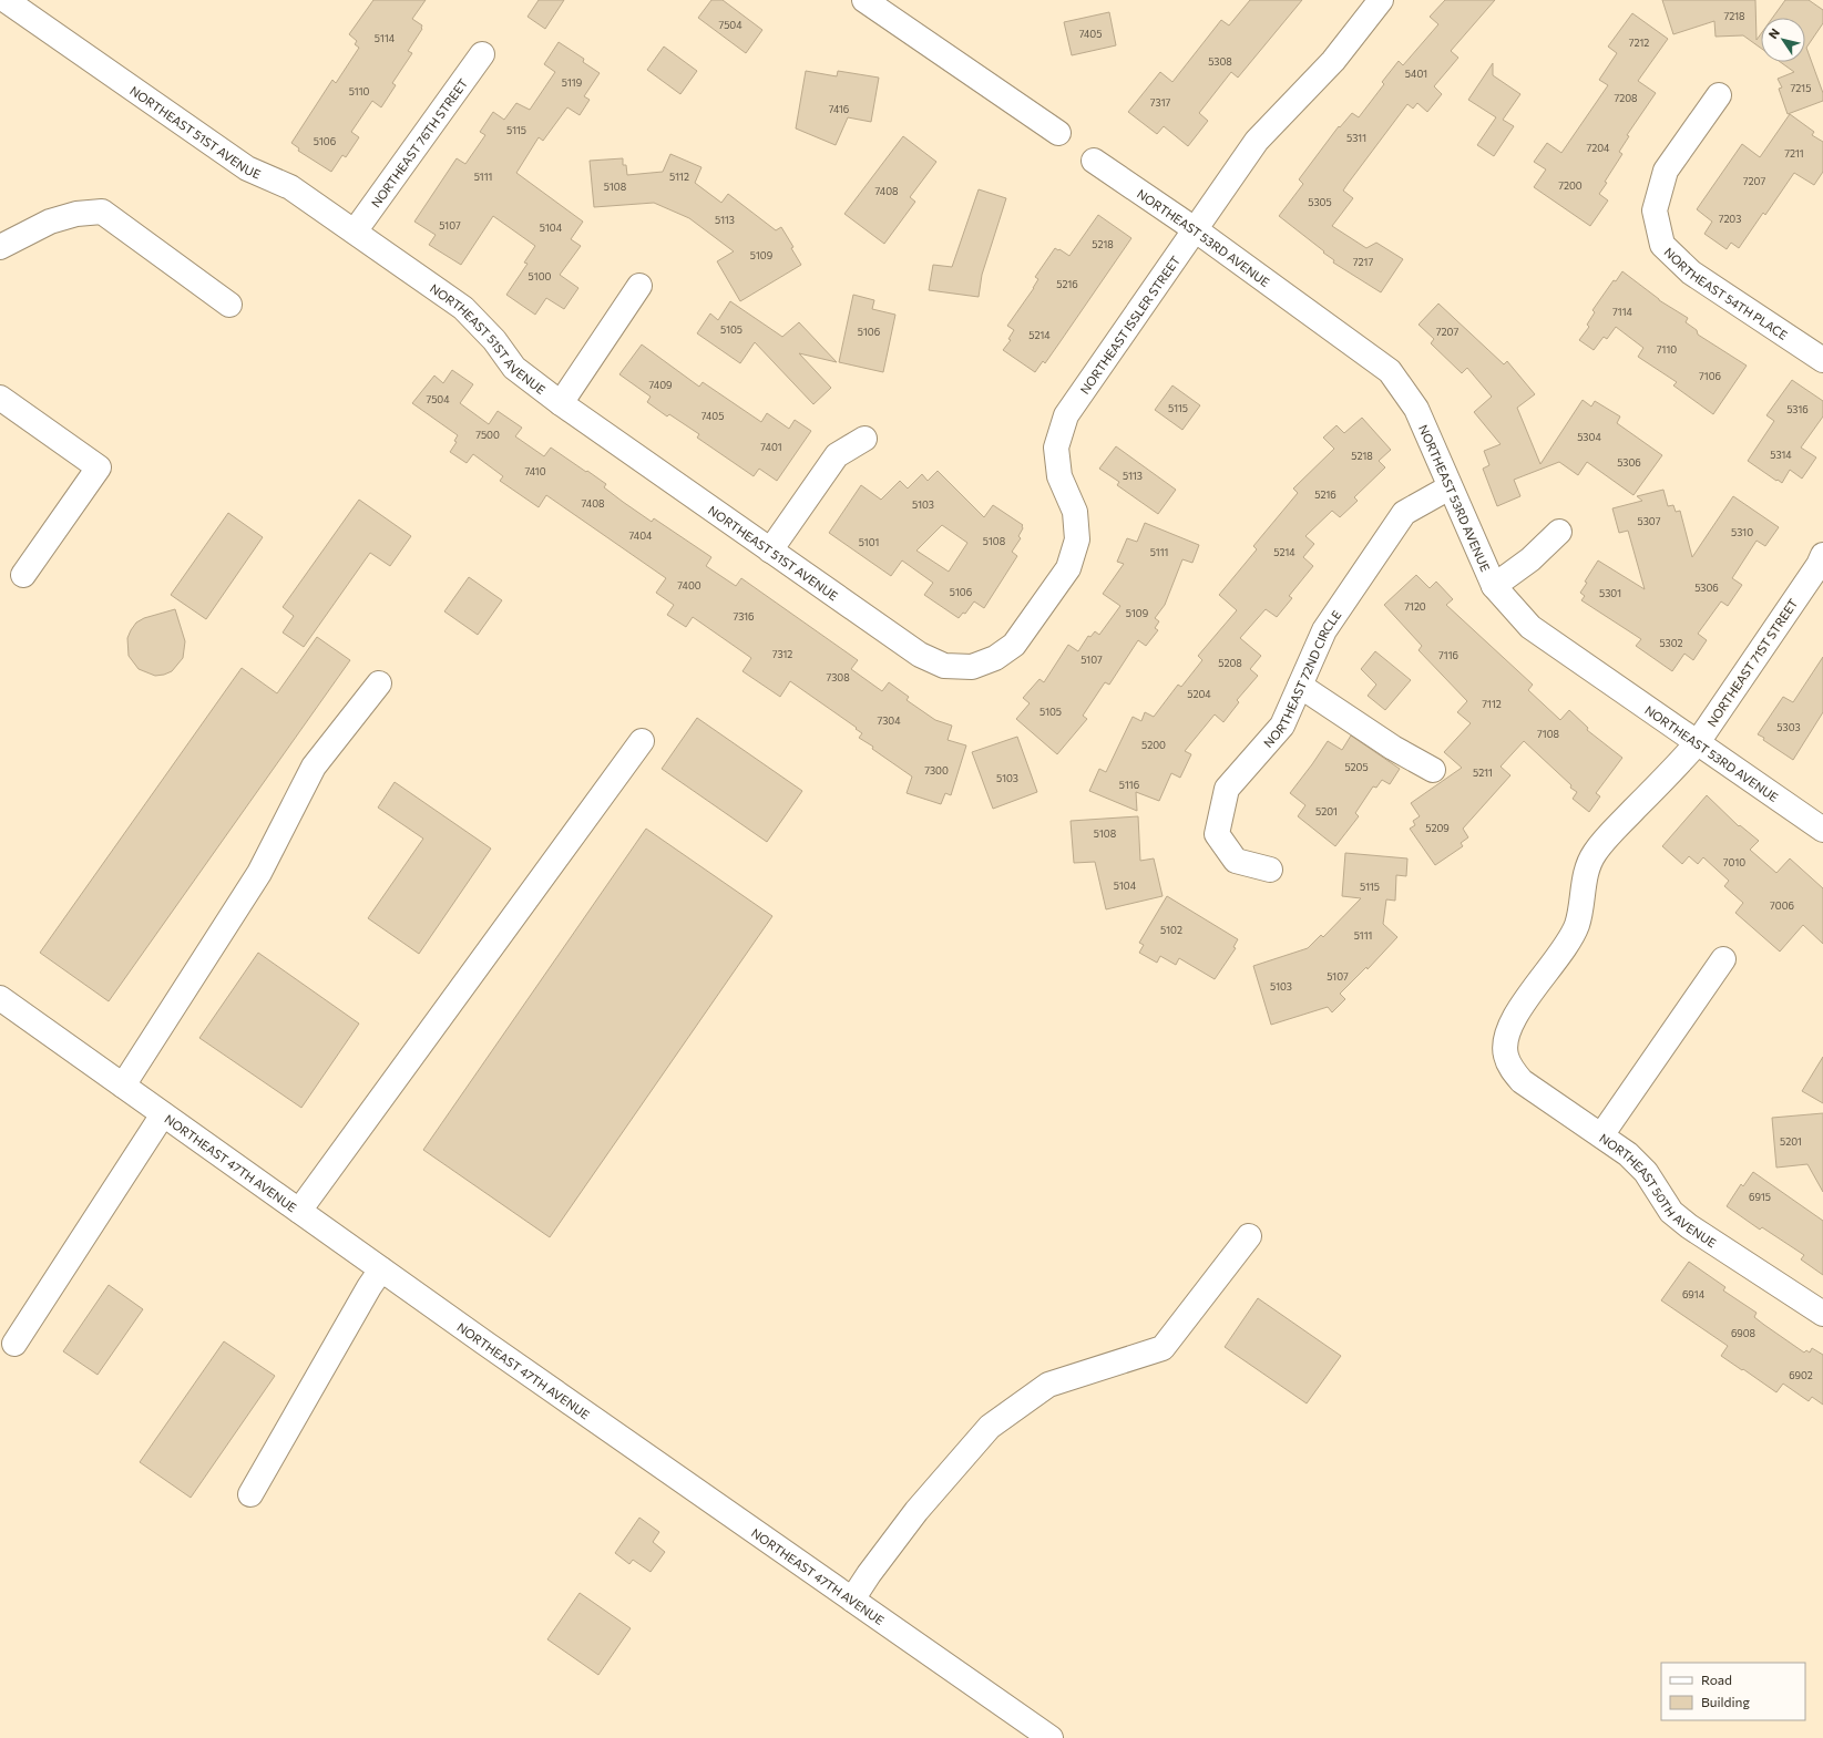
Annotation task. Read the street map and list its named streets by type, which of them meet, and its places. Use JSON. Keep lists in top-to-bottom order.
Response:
{
  "streets": {
    "street": [
      "NORTHEAST 51ST AVENUE",
      "NORTHEAST 76TH STREET",
      "NORTHEAST 53RD AVENUE",
      "NORTHEAST 54TH PLACE",
      "NORTHEAST ISSLER STREET",
      "NORTHEAST 71ST STREET",
      "NORTHEAST 72ND CIRCLE",
      "NORTHEAST 47TH AVENUE",
      "NORTHEAST 50TH AVENUE"
    ]
  },
  "crossings": [
    ["NORTHEAST 51ST AVENUE", "NORTHEAST 76TH STREET"],
    ["NORTHEAST 51ST AVENUE", "NORTHEAST ISSLER STREET"],
    ["NORTHEAST 53RD AVENUE", "NORTHEAST ISSLER STREET"],
    ["NORTHEAST 53RD AVENUE", "NORTHEAST 71ST STREET"],
    ["NORTHEAST 53RD AVENUE", "NORTHEAST 72ND CIRCLE"],
    ["NORTHEAST 71ST STREET", "NORTHEAST 50TH AVENUE"]
  ],
  "house_numbers": [
    "7218",
    "7504",
    "7405",
    "5114",
    "7212",
    "5308",
    "5401",
    "5119",
    "7215",
    "5110",
    "7208",
    "7317",
    "7416",
    "5115",
    "5311",
    "5106",
    "7204",
    "7211",
    "5111",
    "5112",
    "7207",
    "7200",
    "5108",
    "7408",
    "5305",
    "7203",
    "5113",
    "5107",
    "5104",
    "5218",
    "5109",
    "7217",
    "5100",
    "5216",
    "7114",
    "5105",
    "5106",
    "7207",
    "5214",
    "7110",
    "7106",
    "7409",
    "7504",
    "5115",
    "5316",
    "7405",
    "7500",
    "5304",
    "7401",
    "5314",
    "5218",
    "5306",
    "7410",
    "5113",
    "5216",
    "7408",
    "5103",
    "5307",
    "5310",
    "7404",
    "5108",
    "5101",
    "5111",
    "5214",
    "7400",
    "5306",
    "5106",
    "5301",
    "7120",
    "5109",
    "7316",
    "5302",
    "7312",
    "7116",
    "5107",
    "5208",
    "7308",
    "5204",
    "7112",
    "5105",
    "7304",
    "5303",
    "7108",
    "5200",
    "5205",
    "7300",
    "5211",
    "5103",
    "5116",
    "5201",
    "5209",
    "5108",
    "7010",
    "5104",
    "5115",
    "7006",
    "5102",
    "5111",
    "5107",
    "5103",
    "5201",
    "6915",
    "6914",
    "6908",
    "6902"
  ],
  "legend": ["Road", "Building"],
  "north": "top left"
}
